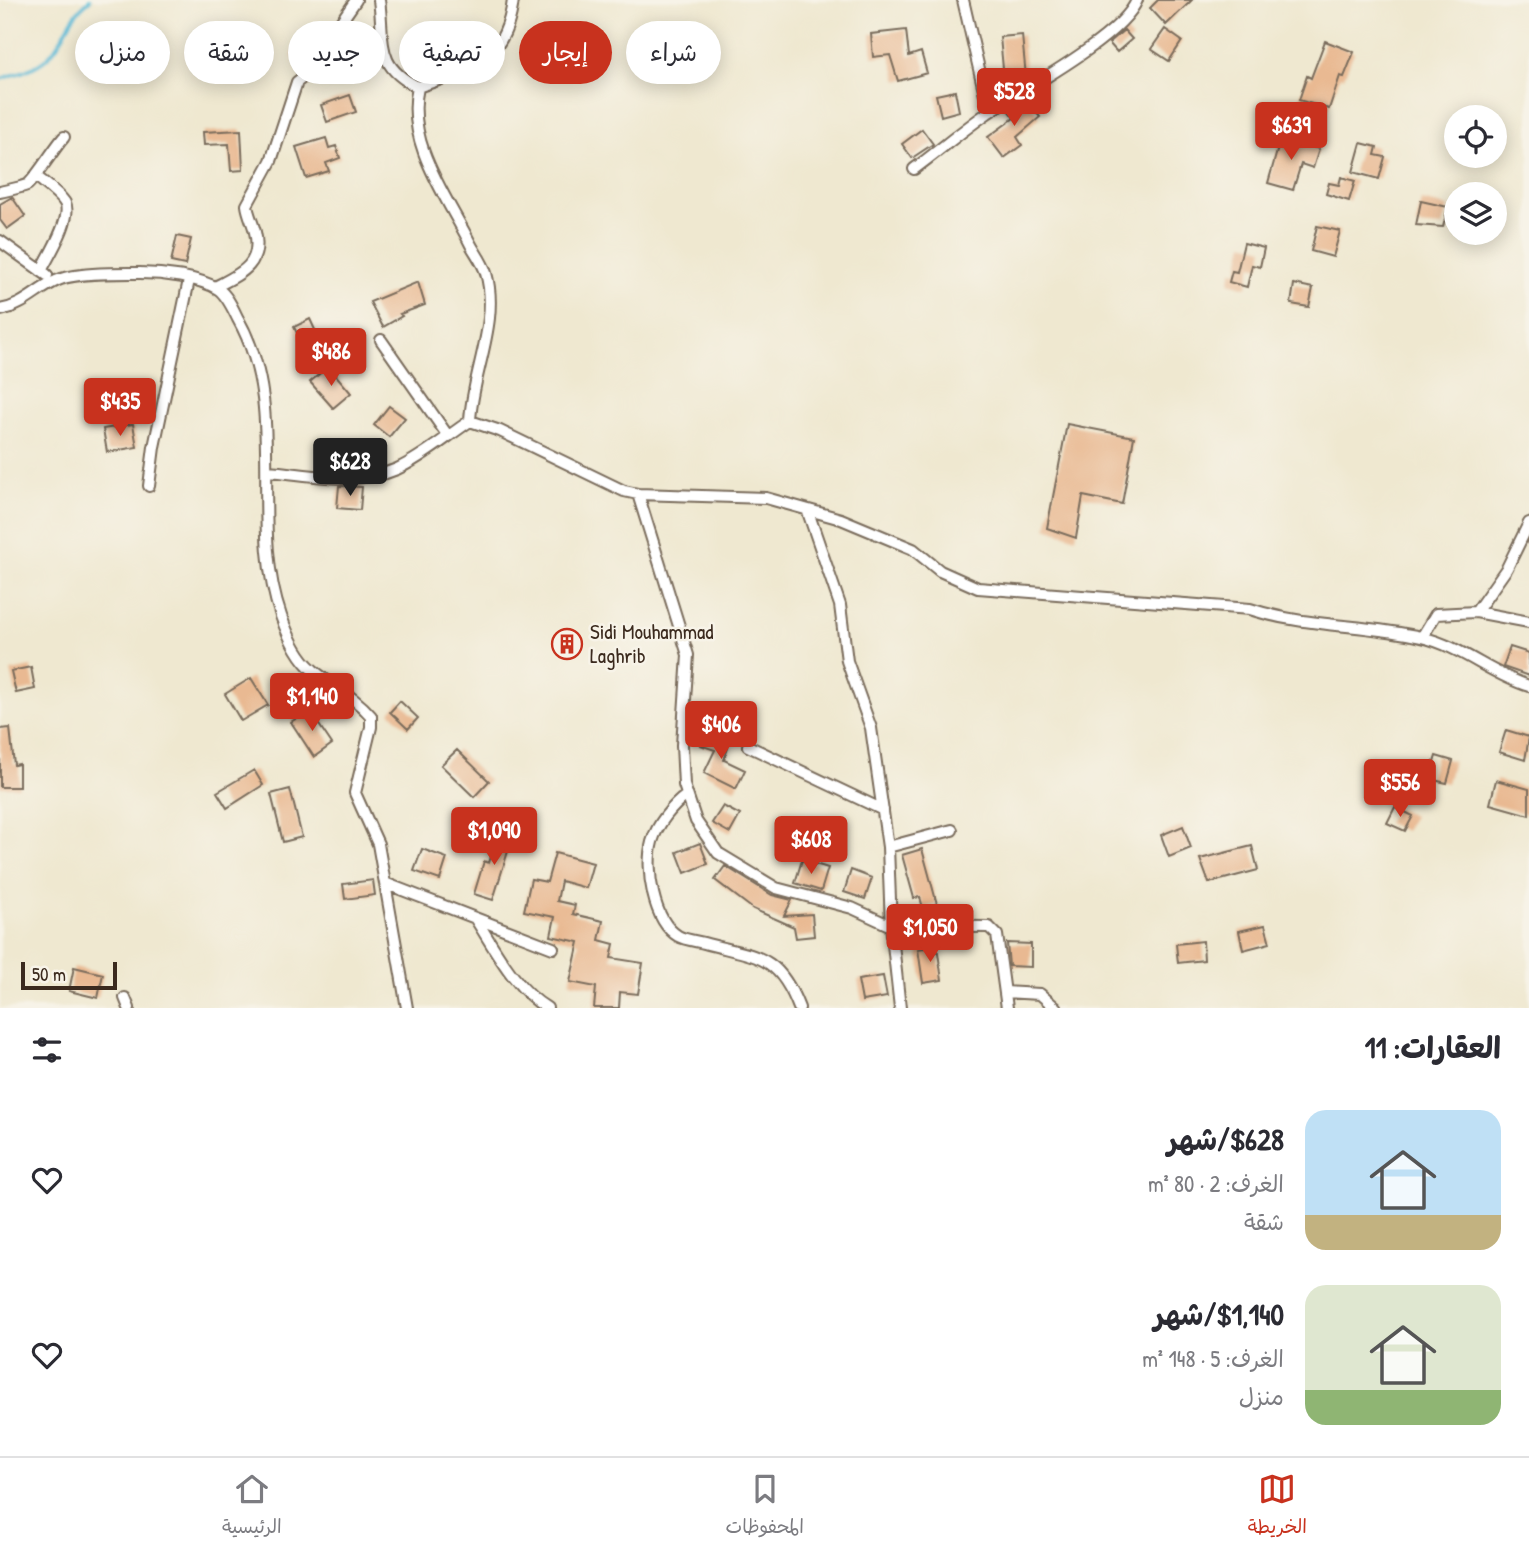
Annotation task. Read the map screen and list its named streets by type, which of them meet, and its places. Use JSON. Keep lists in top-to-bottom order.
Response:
{
  "places": {
    "building": ["Sidi Mouhammad Laghrib"]
  },
  "scale_bar": "50 m",
  "page": {
    "chip": [
      "شراء",
      "إيجار",
      "تصفية",
      "جديد",
      "شقة",
      "منزل"
    ],
    "price": [
      "$528",
      "$639",
      "$486",
      "$435",
      "$628",
      "$1,140",
      "$406",
      "$556",
      "$1,090",
      "$608",
      "$1,050"
    ],
    "scale": "50 m",
    "heading": "العقارات: 11",
    "list": [
      {
        "name": "$628/شهر",
        "note": "الغرف: 2 · 80 m² · شقة"
      },
      {
        "name": "$1,140/شهر",
        "note": "الغرف: 5 · 148 m² · منزل"
      }
    ],
    "tabs": ["الخريطة", "المحفوظات", "الرئيسية"]
  }
}
